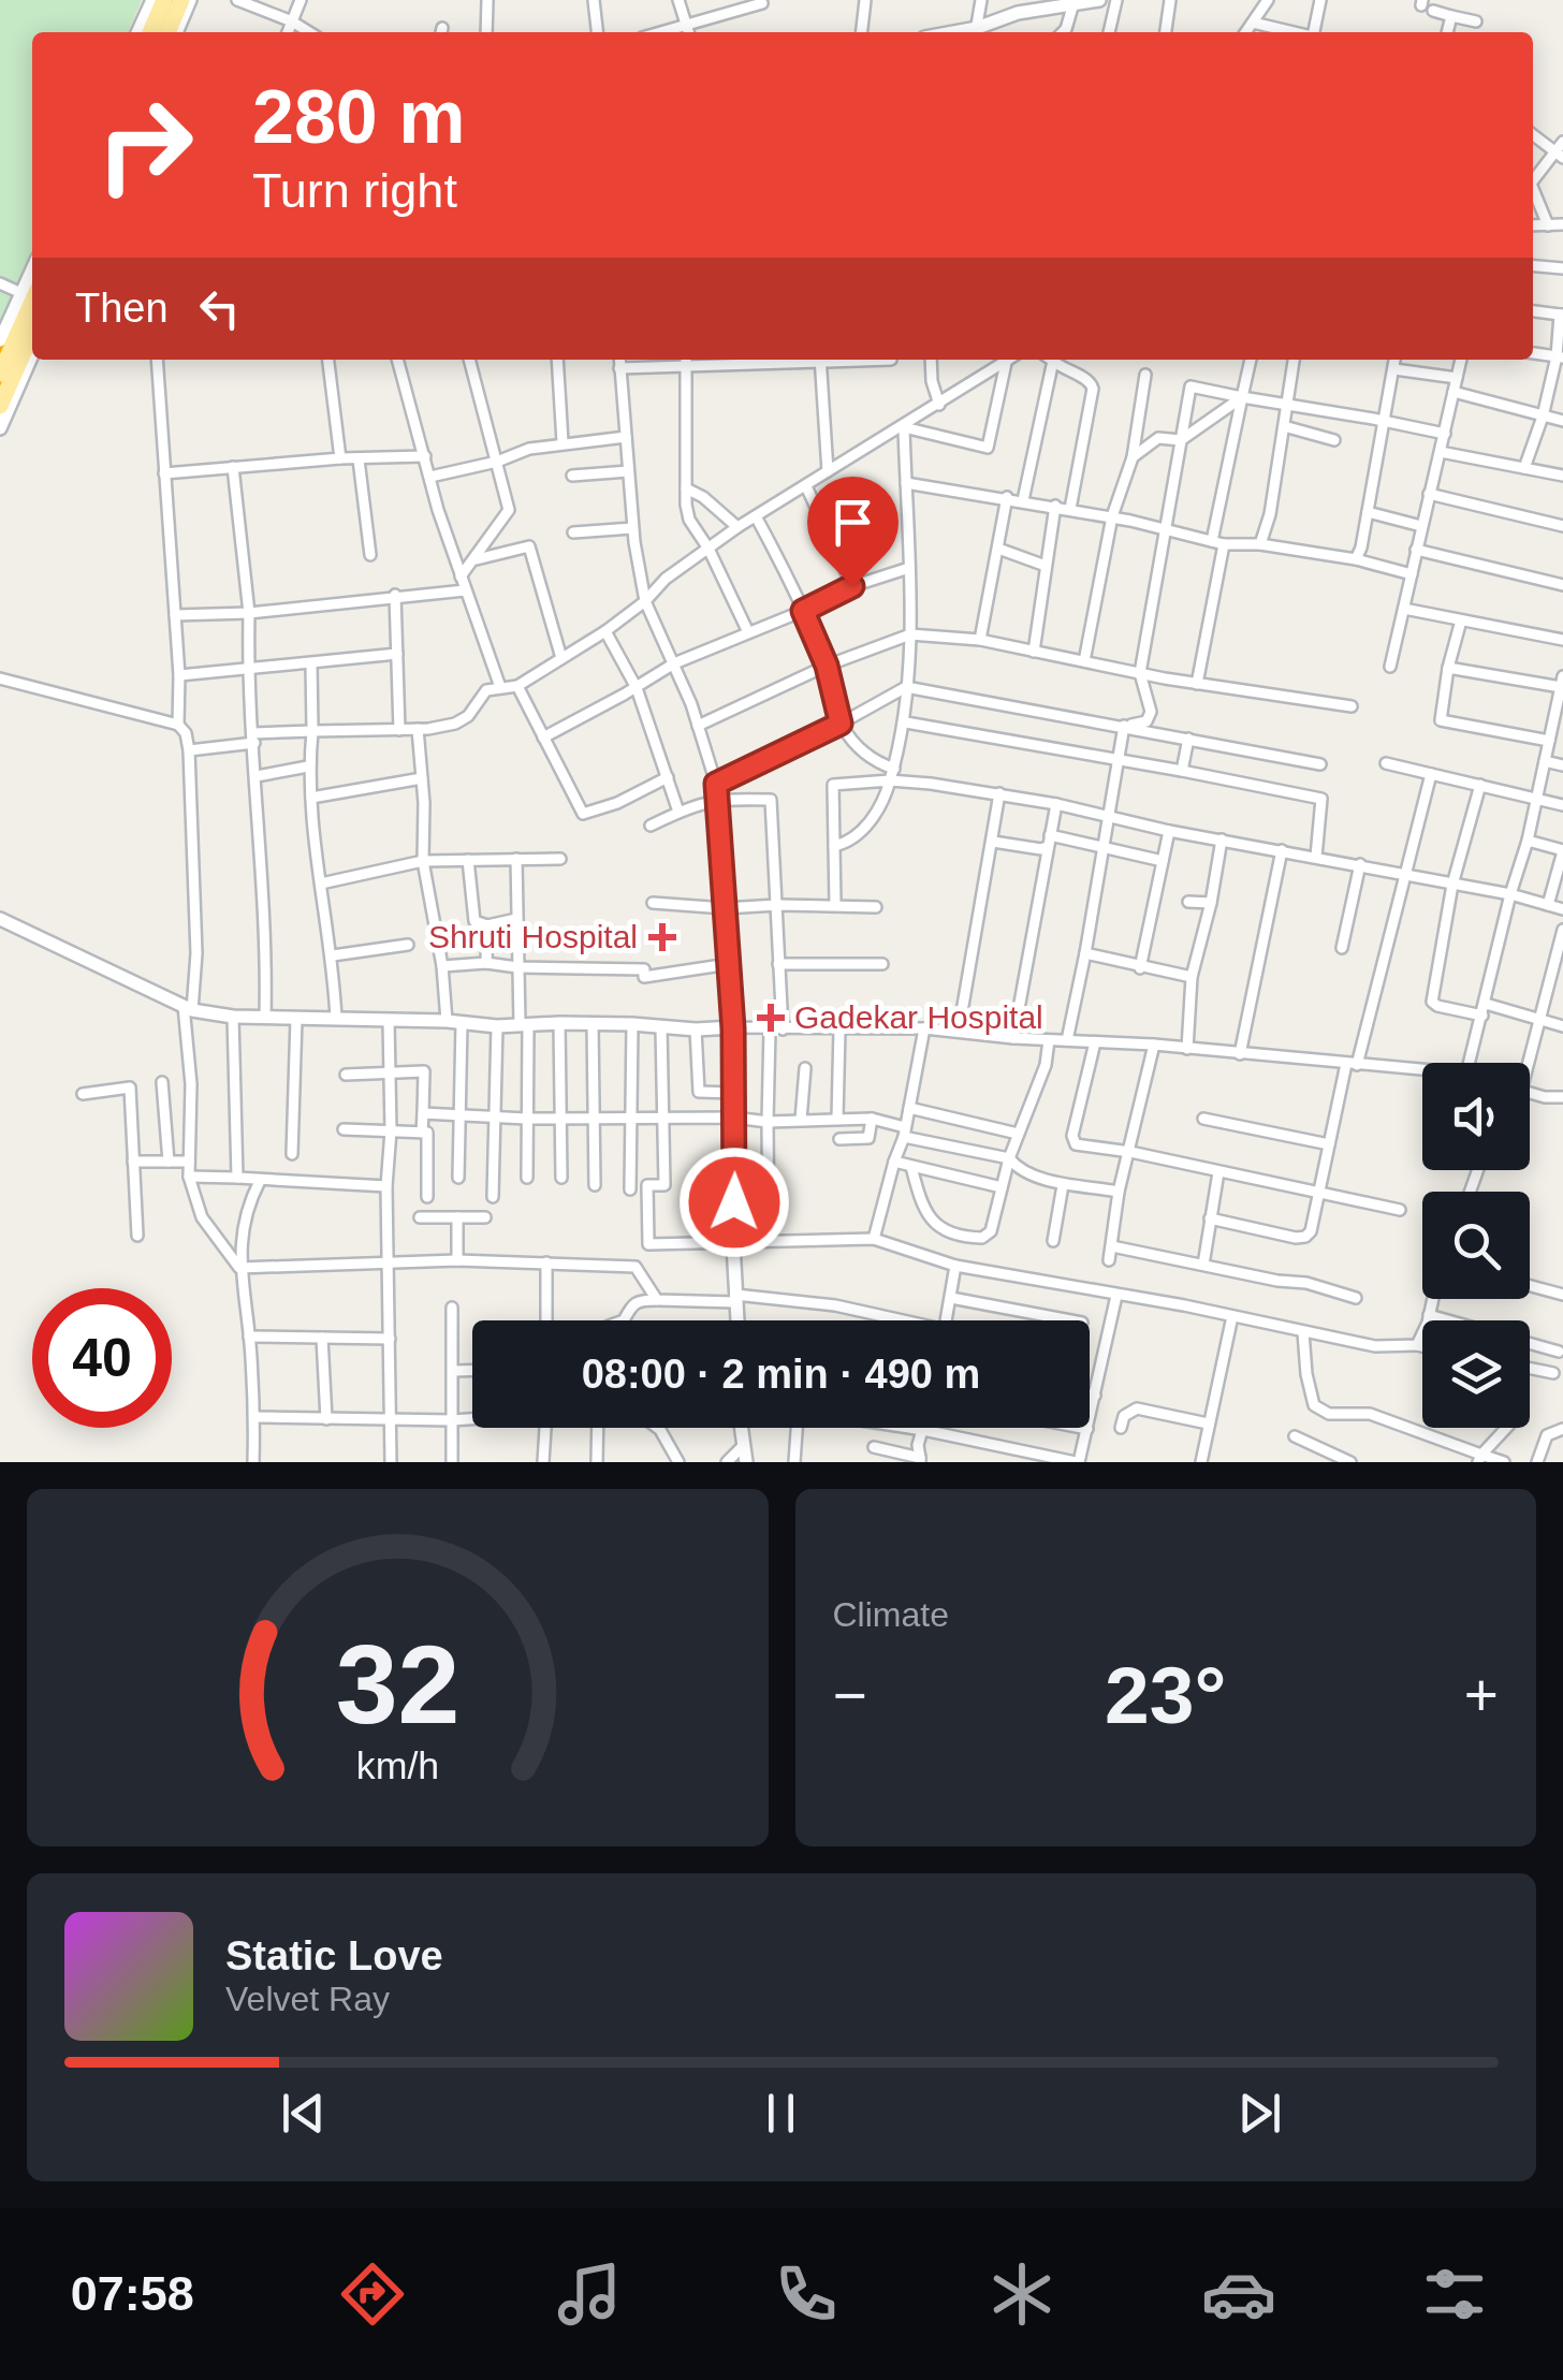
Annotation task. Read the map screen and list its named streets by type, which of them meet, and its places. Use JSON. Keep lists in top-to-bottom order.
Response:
{
  "places": {
    "health": ["Shruti Hospital", "Gadekar Hospital"]
  },
  "page": {
    "turn": ["280 m", "Turn right"],
    "then": "Then",
    "limit": "40",
    "trip": "08:00 · 2 min · 490 m",
    "tile": "Climate",
    "heat": ["−", "23°", "+"],
    "song": ["Static Love", "Velvet Ray"],
    "tabs": "07:58",
    "gauge": ["32", "km/h"]
  }
}
